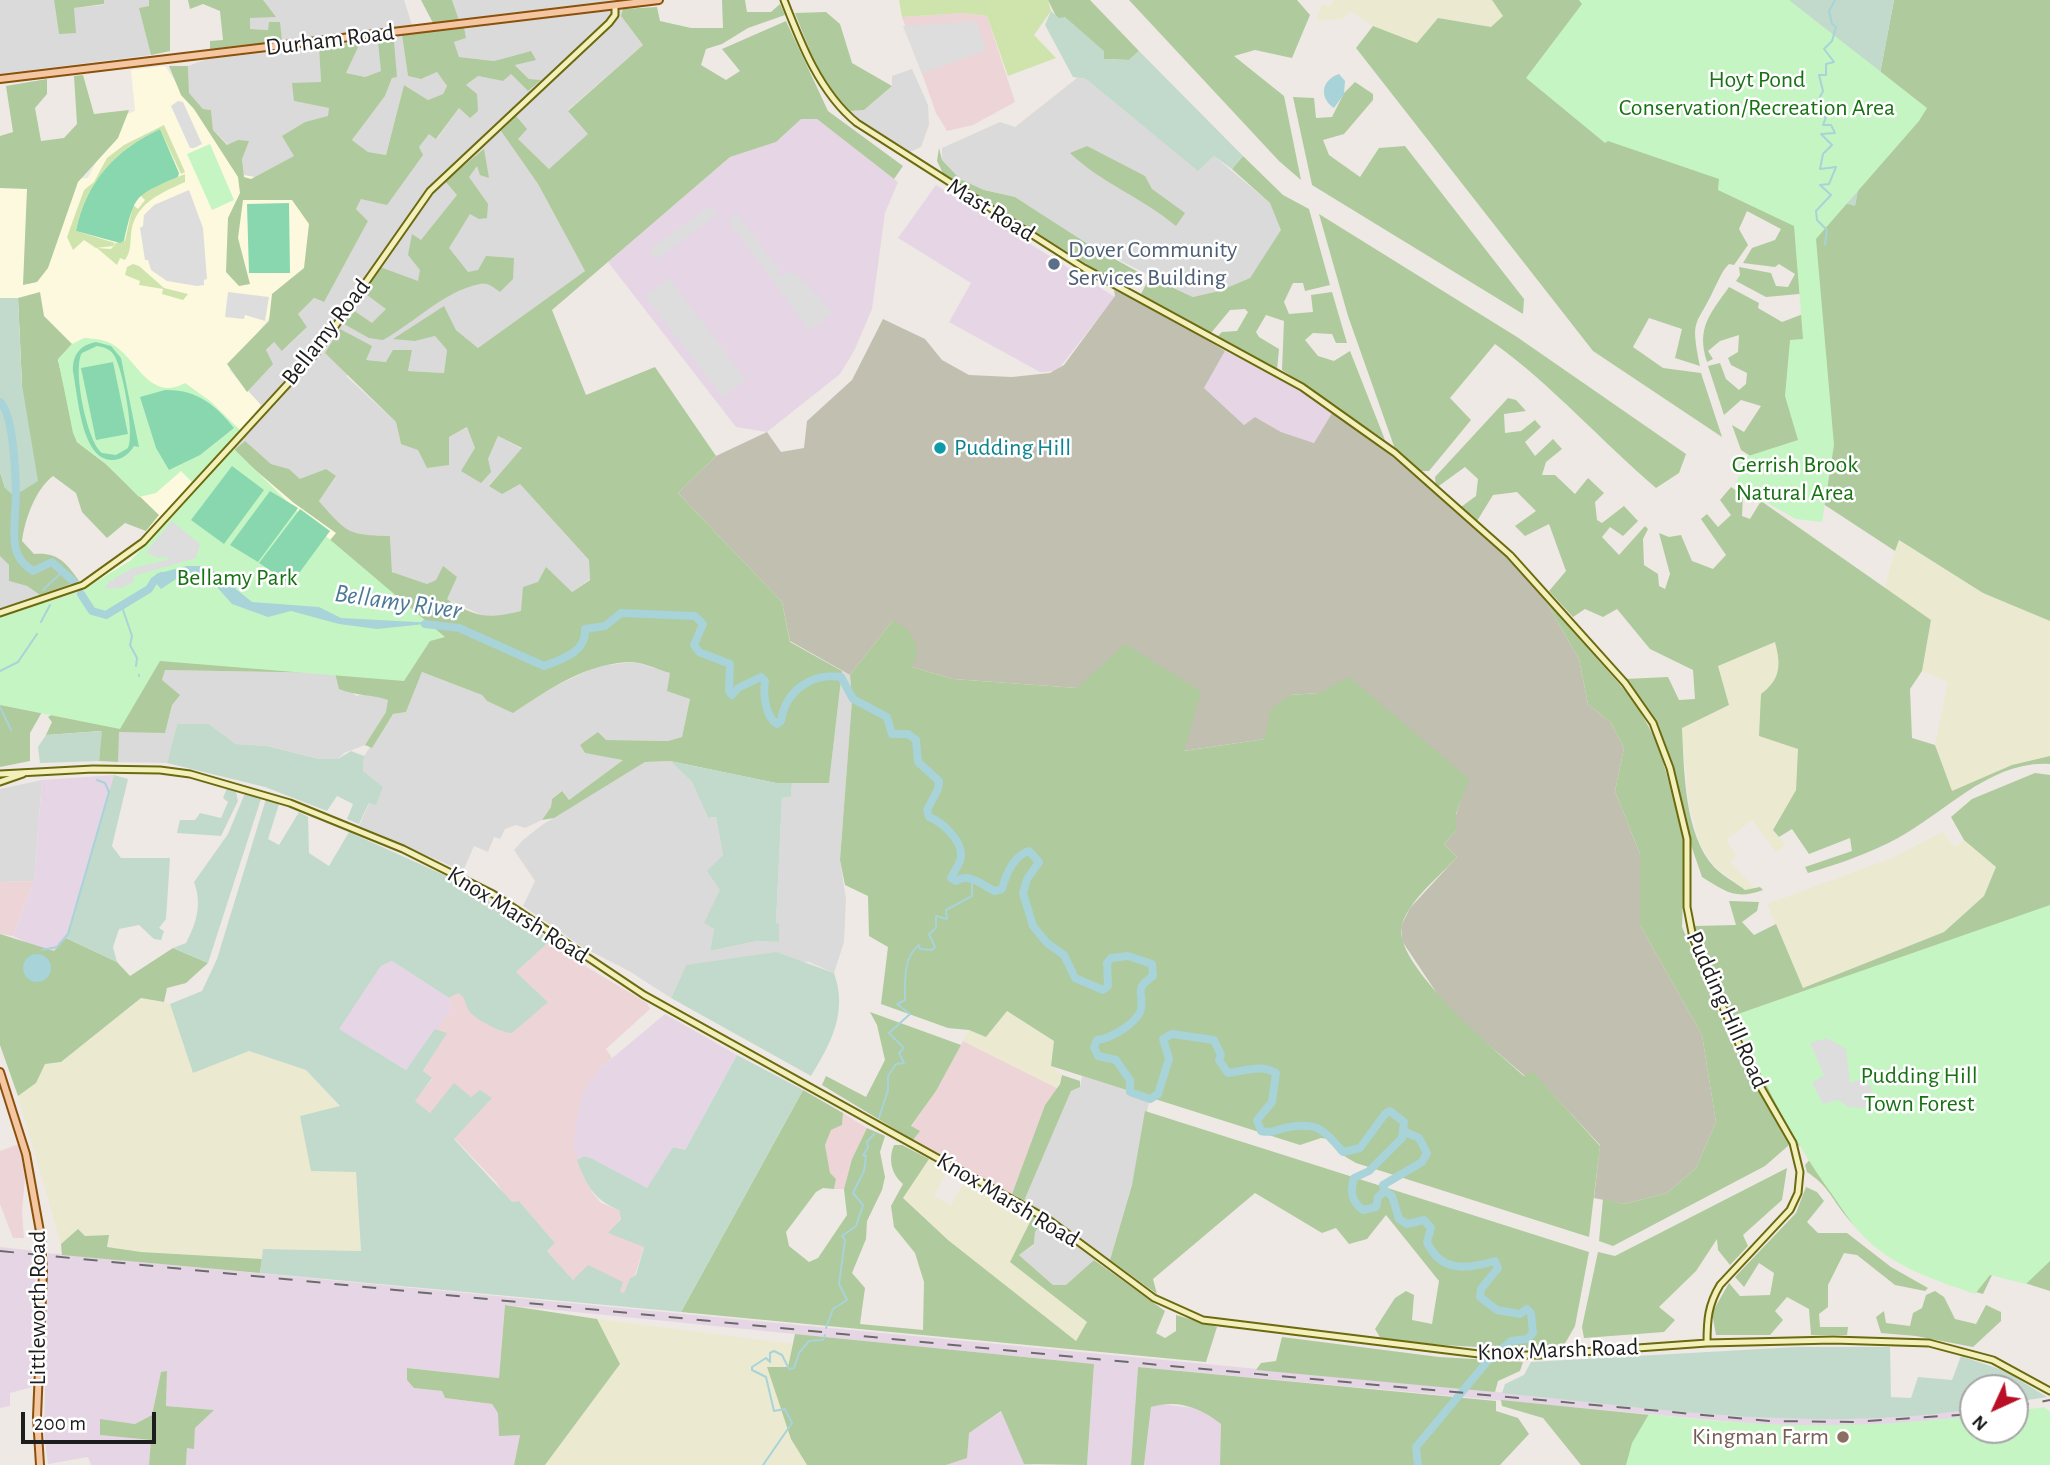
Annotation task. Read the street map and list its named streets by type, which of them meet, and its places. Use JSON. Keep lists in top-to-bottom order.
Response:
{
  "streets": {
    "main road": ["Durham Road", "Littleworth Road"],
    "street": [
      "Mast Road",
      "Bellamy Road",
      "Knox Marsh Road",
      "Pudding Hill Road"
    ]
  },
  "crossings": [
    ["Durham Road", "Bellamy Road"],
    ["Mast Road", "Pudding Hill Road"],
    ["Knox Marsh Road", "Pudding Hill Road"]
  ],
  "water": ["Bellamy River"],
  "parks": [
    "Hoyt Pond Conservation/Recreation Area",
    "Gerrish Brook Natural Area",
    "Bellamy Park",
    "Pudding Hill Town Forest"
  ],
  "places": ["Dover Community Services Building", "Pudding Hill", "Kingman Farm"],
  "scale_bar": "200 m",
  "north": "bottom left"
}
